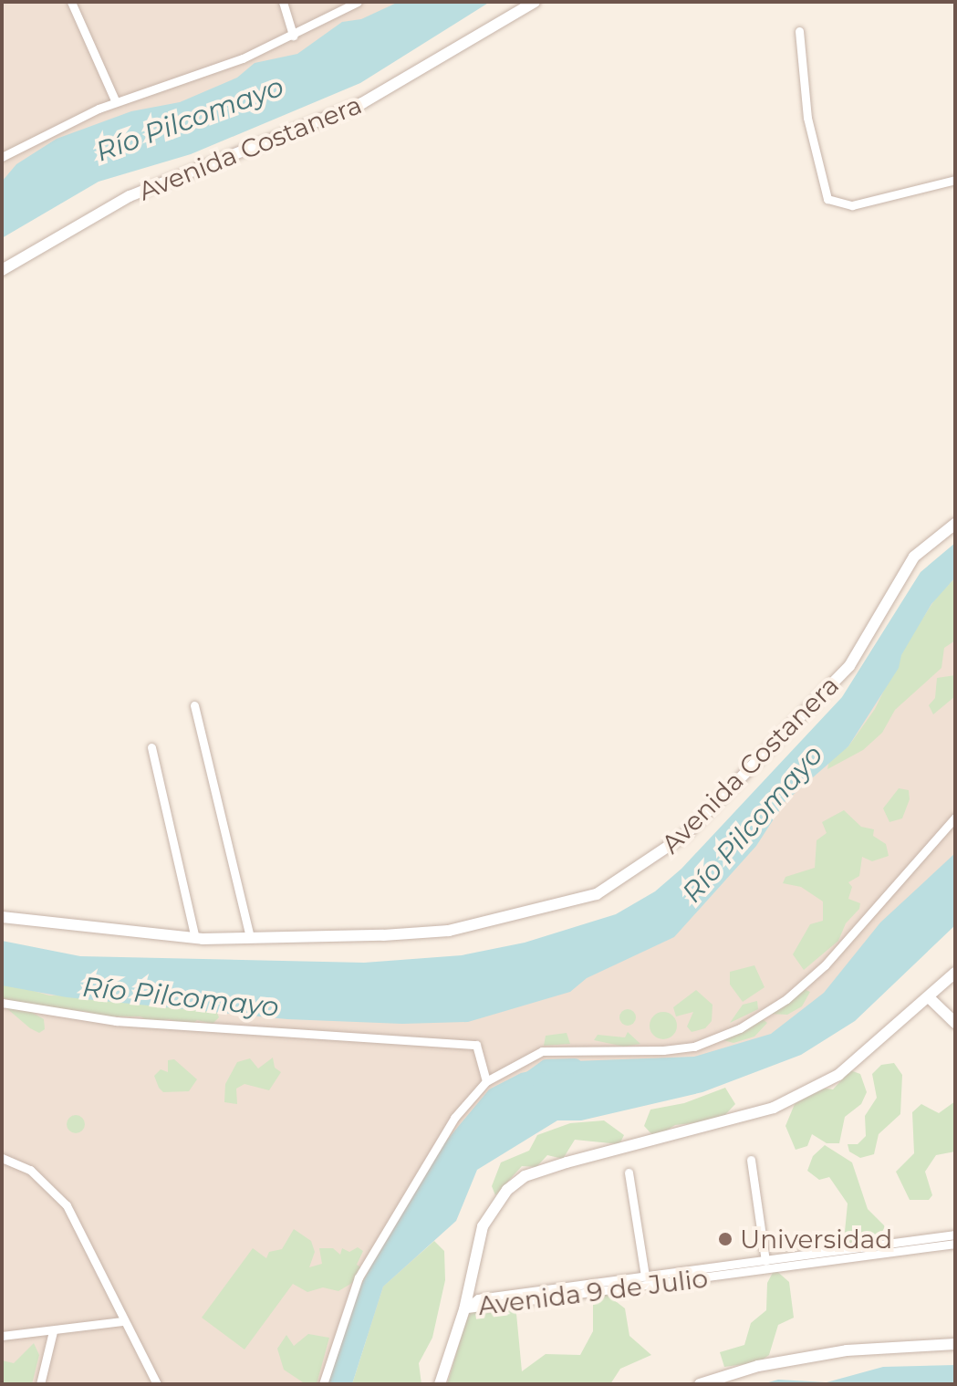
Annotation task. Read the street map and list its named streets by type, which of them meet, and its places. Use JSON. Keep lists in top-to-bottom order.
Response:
{
  "streets": {
    "street": ["Avenida Costanera", "Avenida 9 de Julio"]
  },
  "water": ["Río Pilcomayo"],
  "places": ["Universidad"]
}
